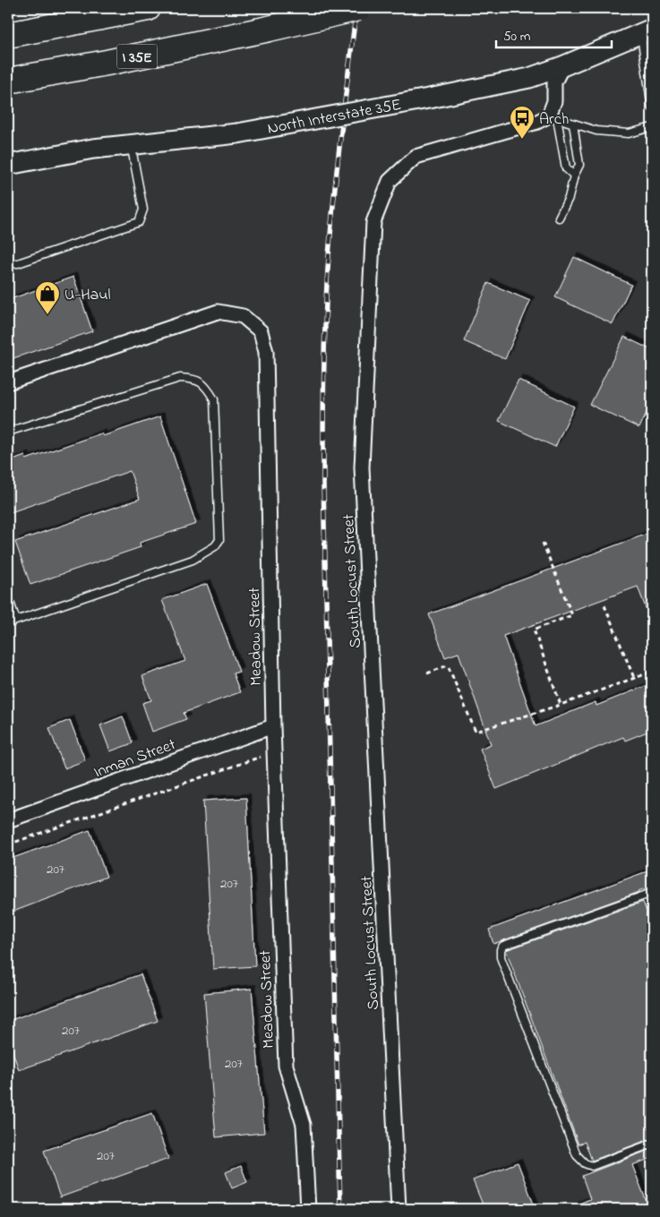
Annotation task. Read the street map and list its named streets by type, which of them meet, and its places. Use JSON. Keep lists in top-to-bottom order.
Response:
{
  "streets": {
    "highway": ["I 35E"],
    "main road": ["North Interstate 35E"],
    "street": ["South Locust Street", "Meadow Street", "Inman Street"]
  },
  "crossings": [
    ["Meadow Street", "Inman Street"]
  ],
  "places": {
    "bus stop": ["Arch"],
    "shop": ["U-Haul"]
  },
  "house_numbers": [
    "207",
    "207",
    "207",
    "207",
    "207"
  ],
  "scale_bar": "50 m"
}
